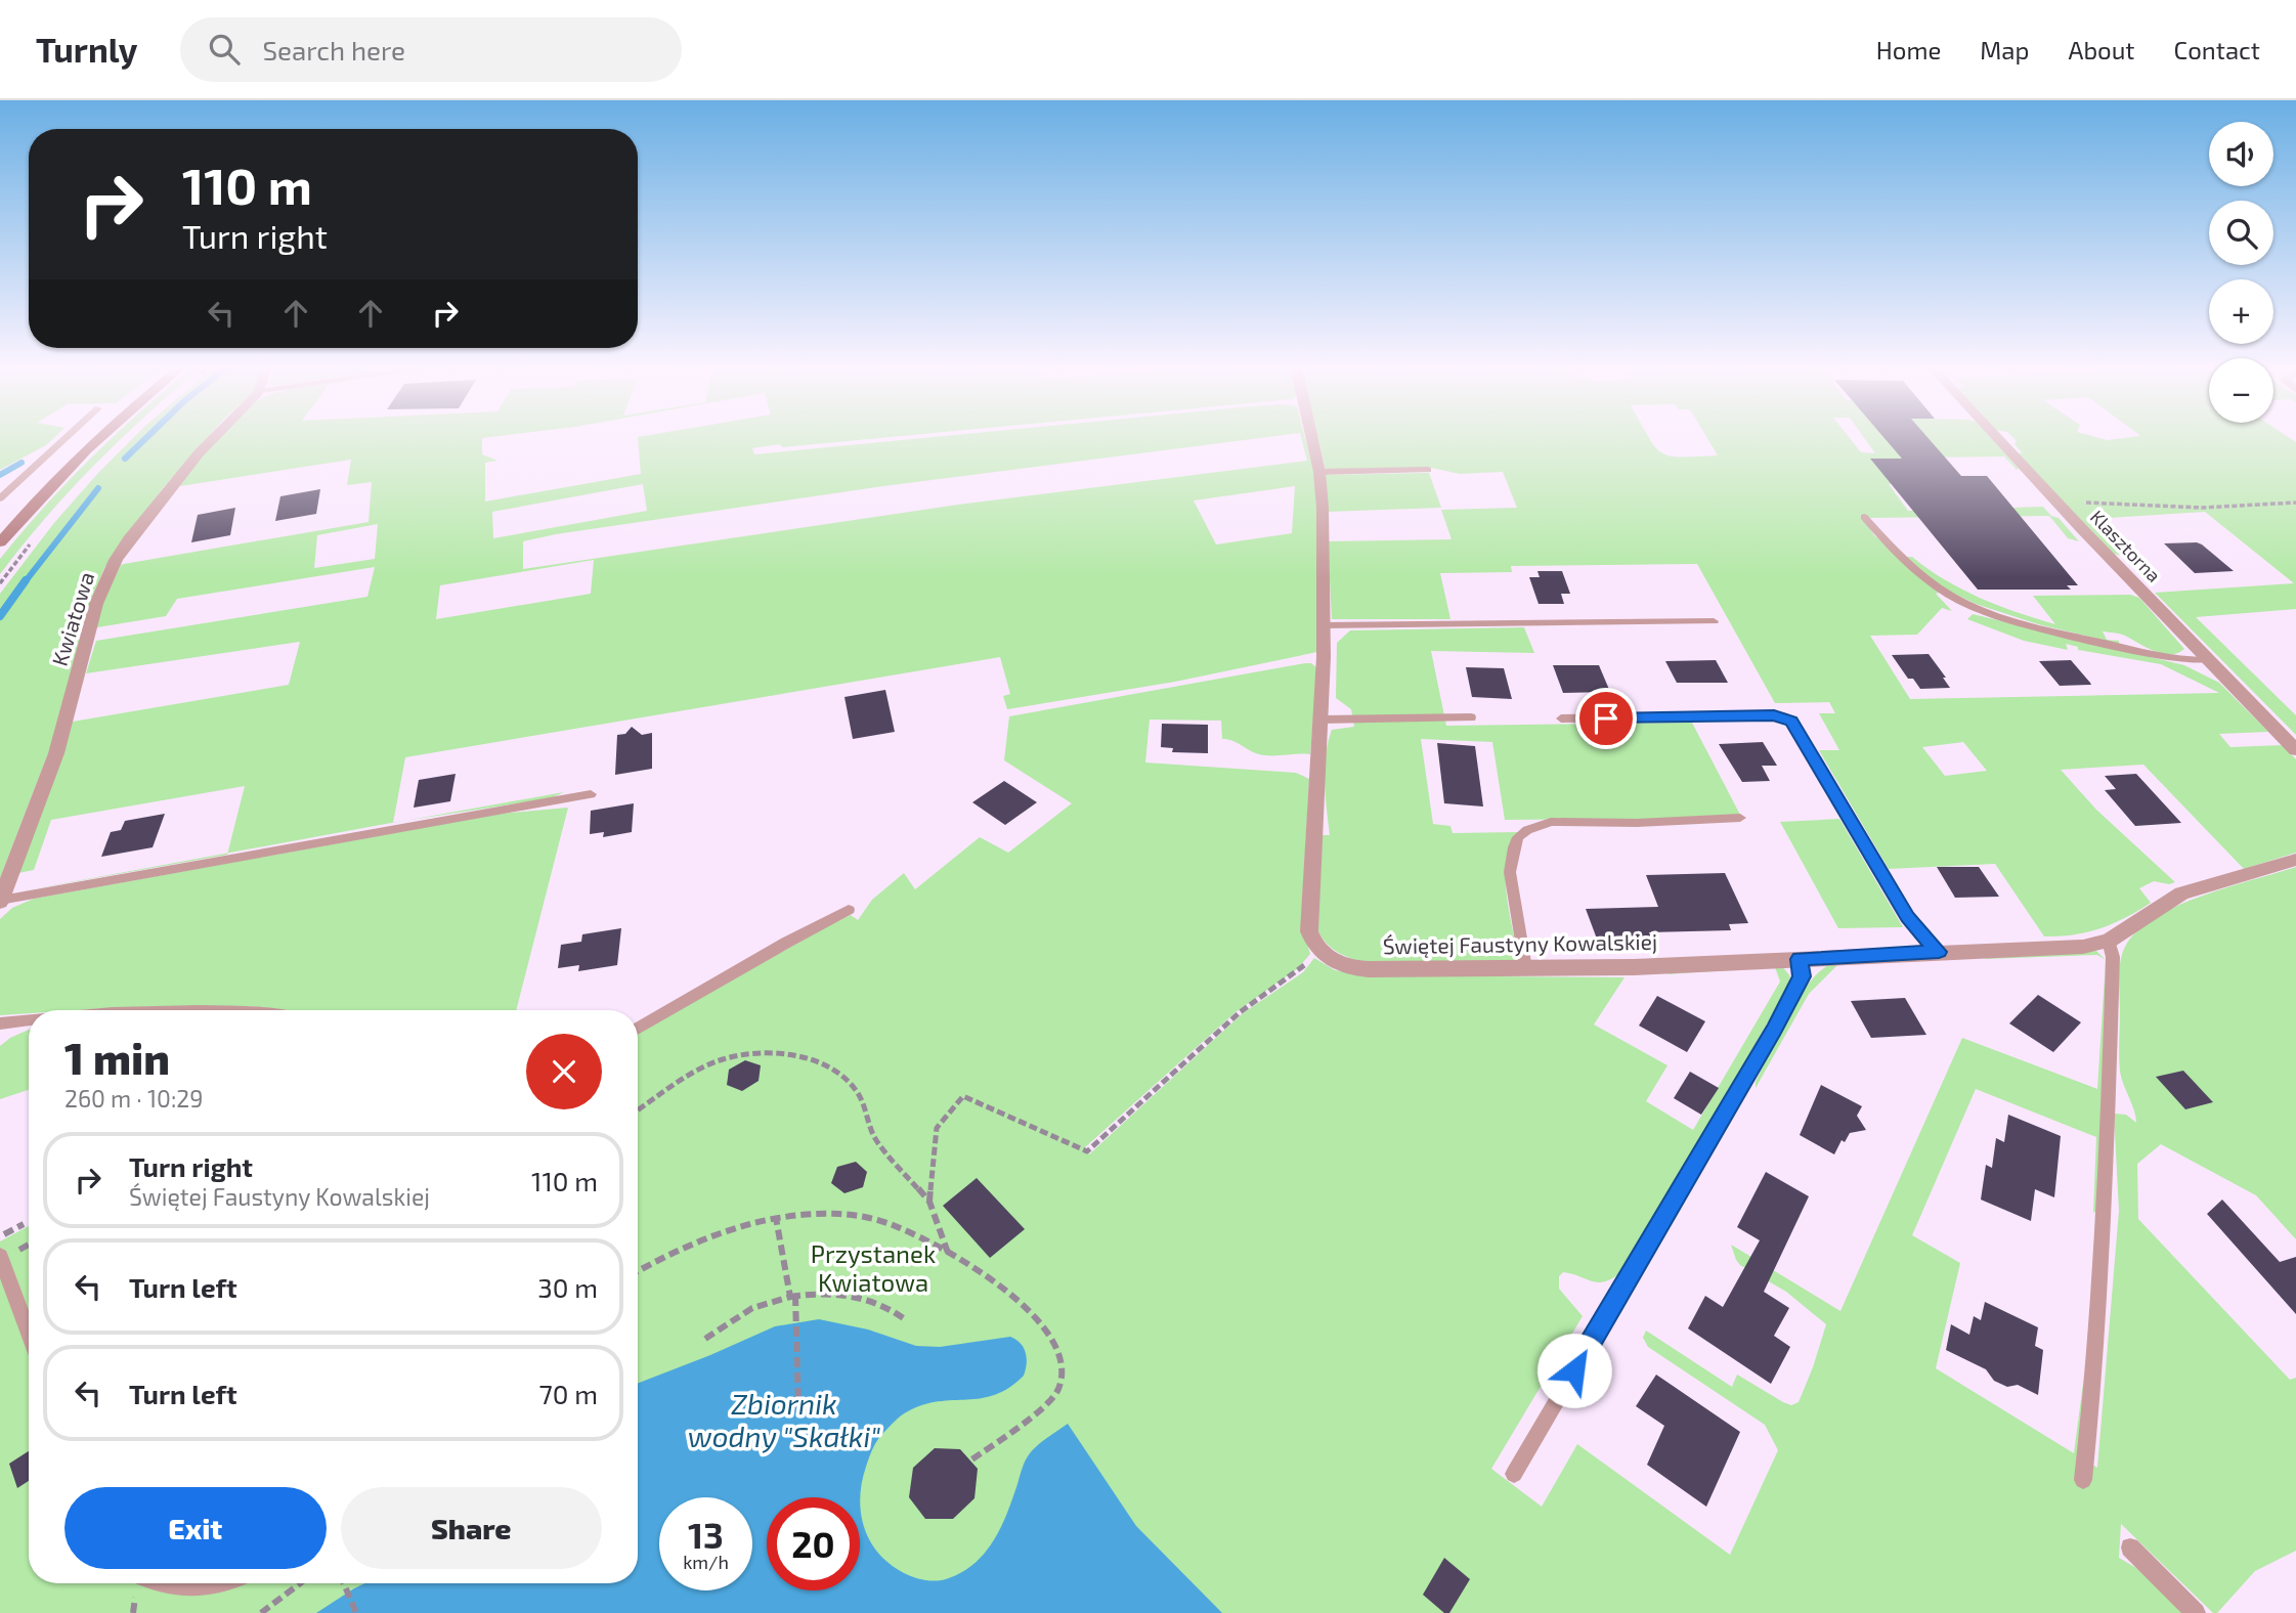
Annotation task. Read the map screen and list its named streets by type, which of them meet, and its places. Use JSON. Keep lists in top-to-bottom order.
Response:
{
  "streets": {
    "street": ["Klasztorna", "Kwiatowa", "Świętej Faustyny Kowalskiej"]
  },
  "water": ["Zbiornik wodny \"Skałki\""],
  "parks": ["Przystanek Kwiatowa"],
  "page": {
    "header": "Turnly",
    "search": "Search here",
    "nav": [
      "Home",
      "Map",
      "About",
      "Contact"
    ],
    "map_buttons": ["+", "−"],
    "turn": ["110 m", "Turn right"],
    "heading": ["1 min", "260 m · 10:29"],
    "list": [
      {
        "name": "Turn right",
        "note": "Świętej Faustyny Kowalskiej",
        "value": "110 m"
      },
      {
        "name": "Turn left",
        "value": "30 m"
      },
      {
        "name": "Turn left",
        "value": "70 m"
      }
    ],
    "buttons": ["Exit", "Share"],
    "speed": "13 km/h",
    "limit": "20"
  }
}
